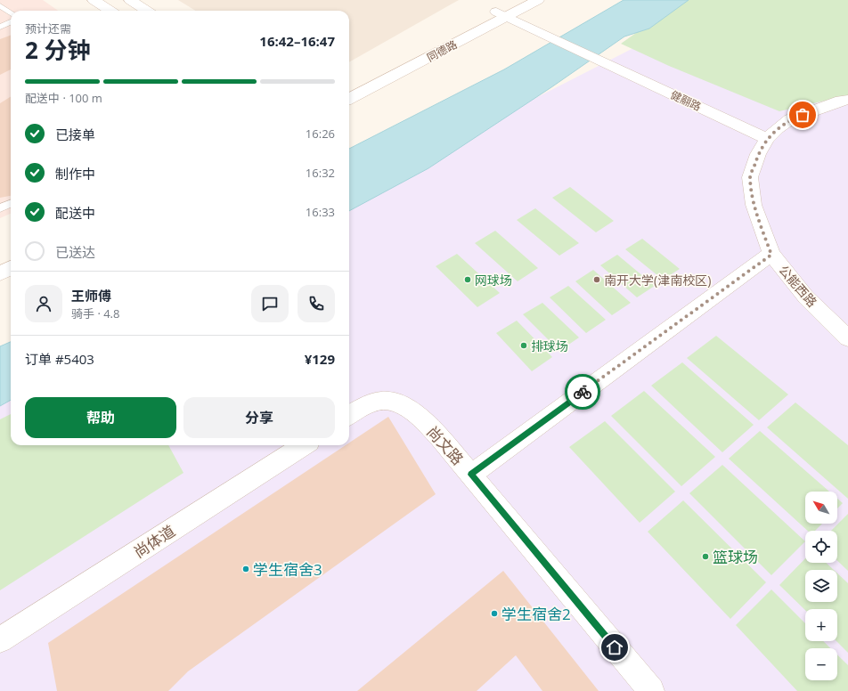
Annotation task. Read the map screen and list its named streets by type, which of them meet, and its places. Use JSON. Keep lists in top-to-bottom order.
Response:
{
  "streets": {
    "street": [
      "同德路",
      "健翮路",
      "公能西路",
      "尚文路",
      "尚体道"
    ]
  },
  "crossings": [
    ["同德路", "健翮路"],
    ["健翮路", "公能西路"]
  ],
  "places": [
    "网球场",
    "南开大学(津南校区)",
    "排球场",
    "篮球场",
    "学生宿舍3",
    "学生宿舍2"
  ],
  "north": "top left",
  "page": {
    "heading": ["2 分钟", "预计还需", "16:42–16:47"],
    "panel": [
      "王师傅",
      "骑手 · 4.8",
      "订单 #5403",
      "¥129"
    ],
    "bar": "配送中 · 100 m",
    "list": [
      ["已接单", "16:26"],
      ["制作中", "16:32"],
      ["配送中", "16:33"],
      "已送达"
    ],
    "buttons": ["帮助", "分享"],
    "map_buttons": ["+", "−"]
  }
}
